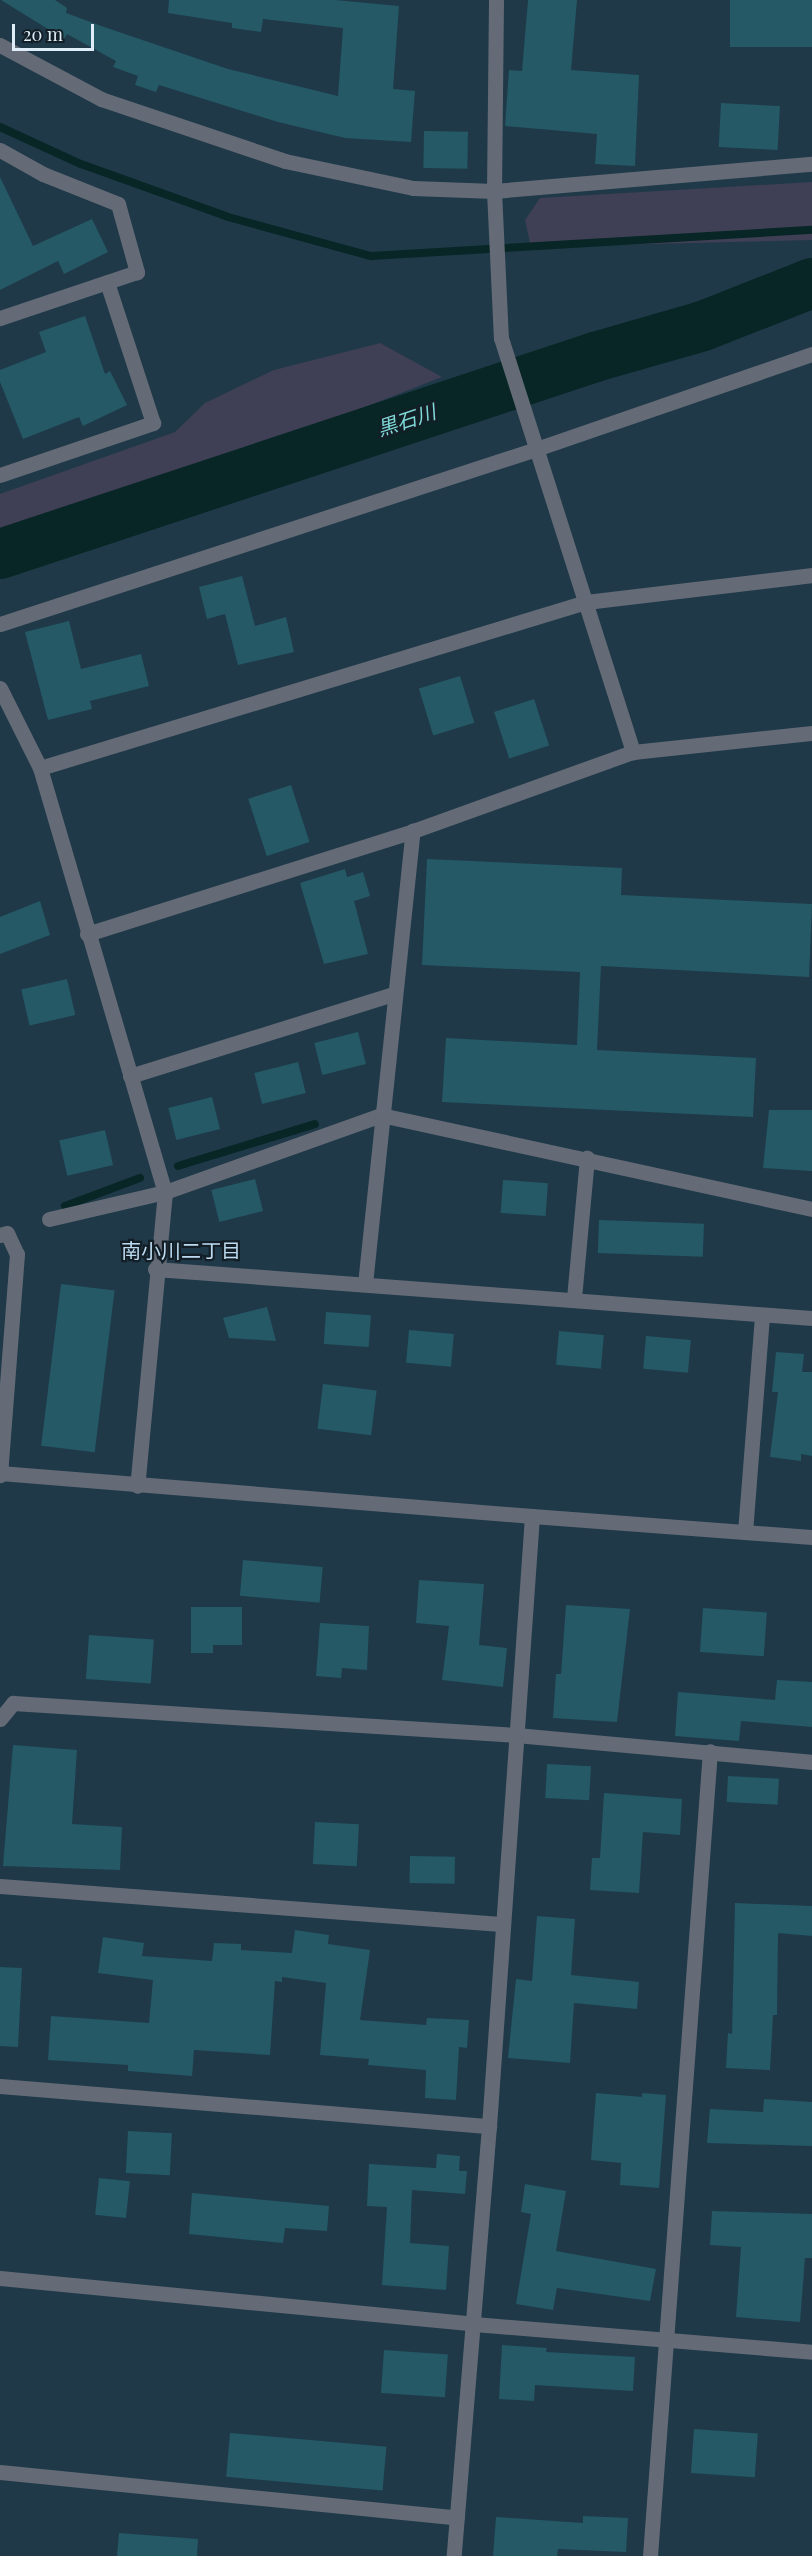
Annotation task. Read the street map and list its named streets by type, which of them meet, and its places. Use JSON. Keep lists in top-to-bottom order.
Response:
{
  "districts": ["南小川二丁目"],
  "water": ["黒石川"],
  "scale_bar": "20 m"
}
